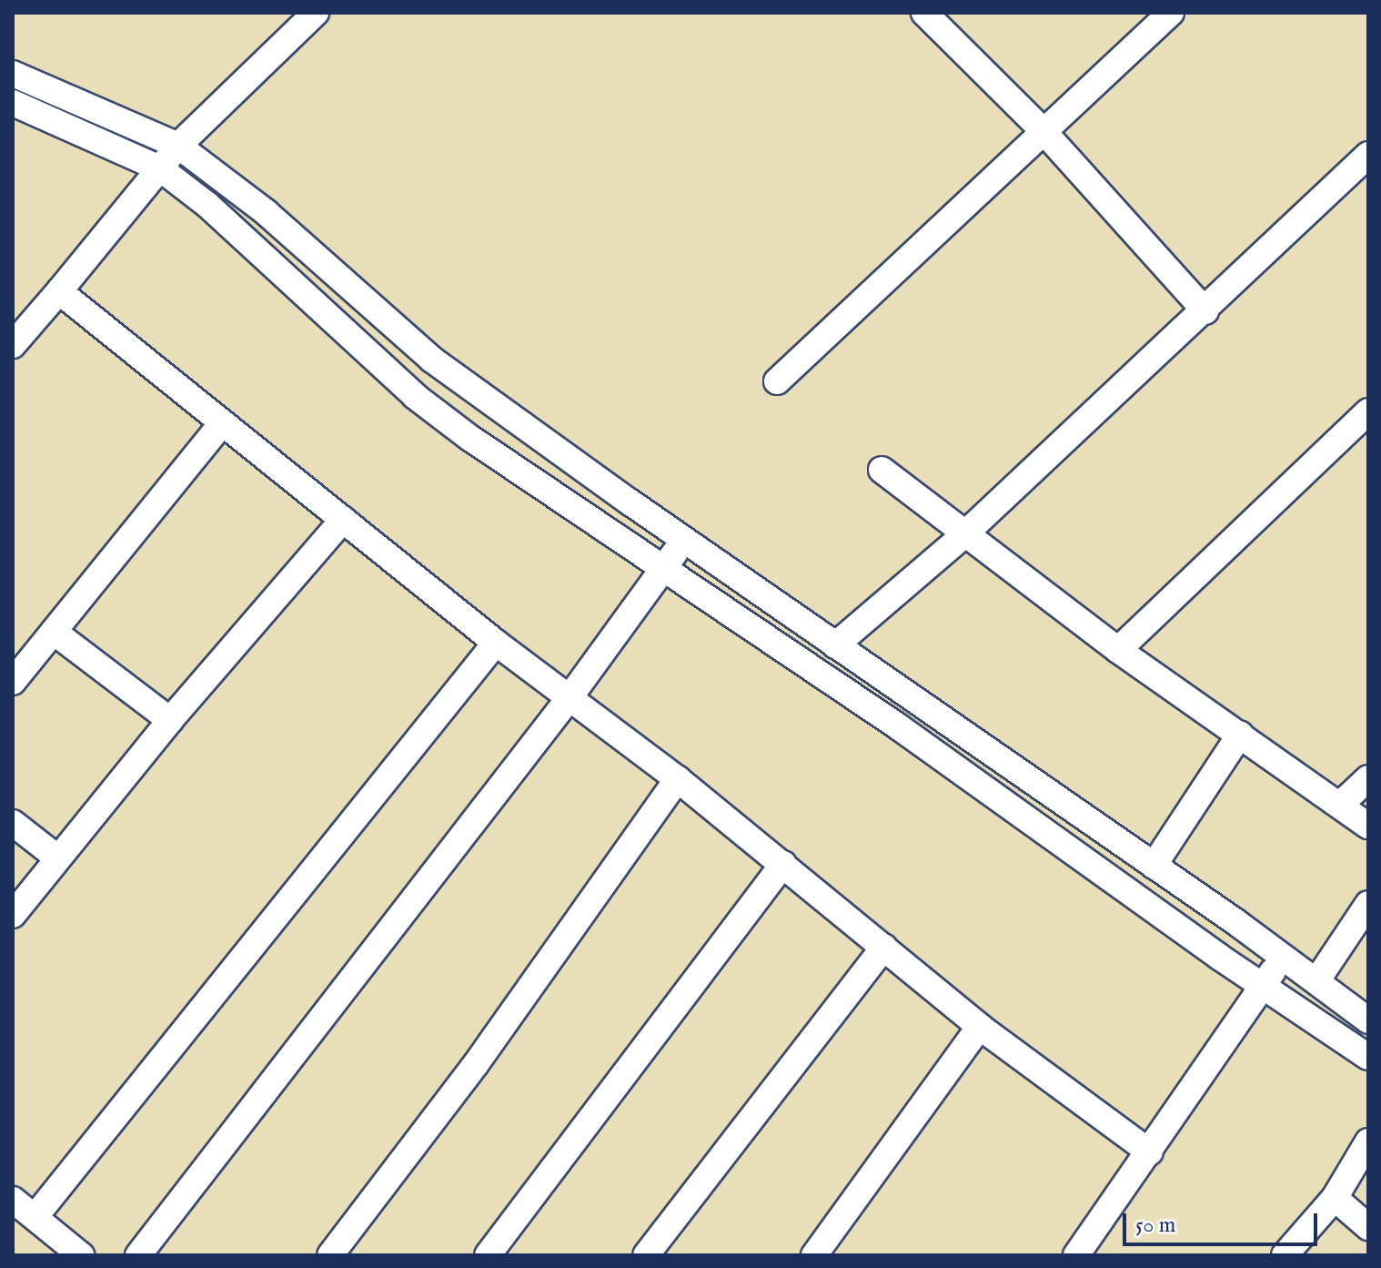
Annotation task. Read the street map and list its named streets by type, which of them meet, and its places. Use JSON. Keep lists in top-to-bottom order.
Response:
{
  "scale_bar": "50 m"
}
